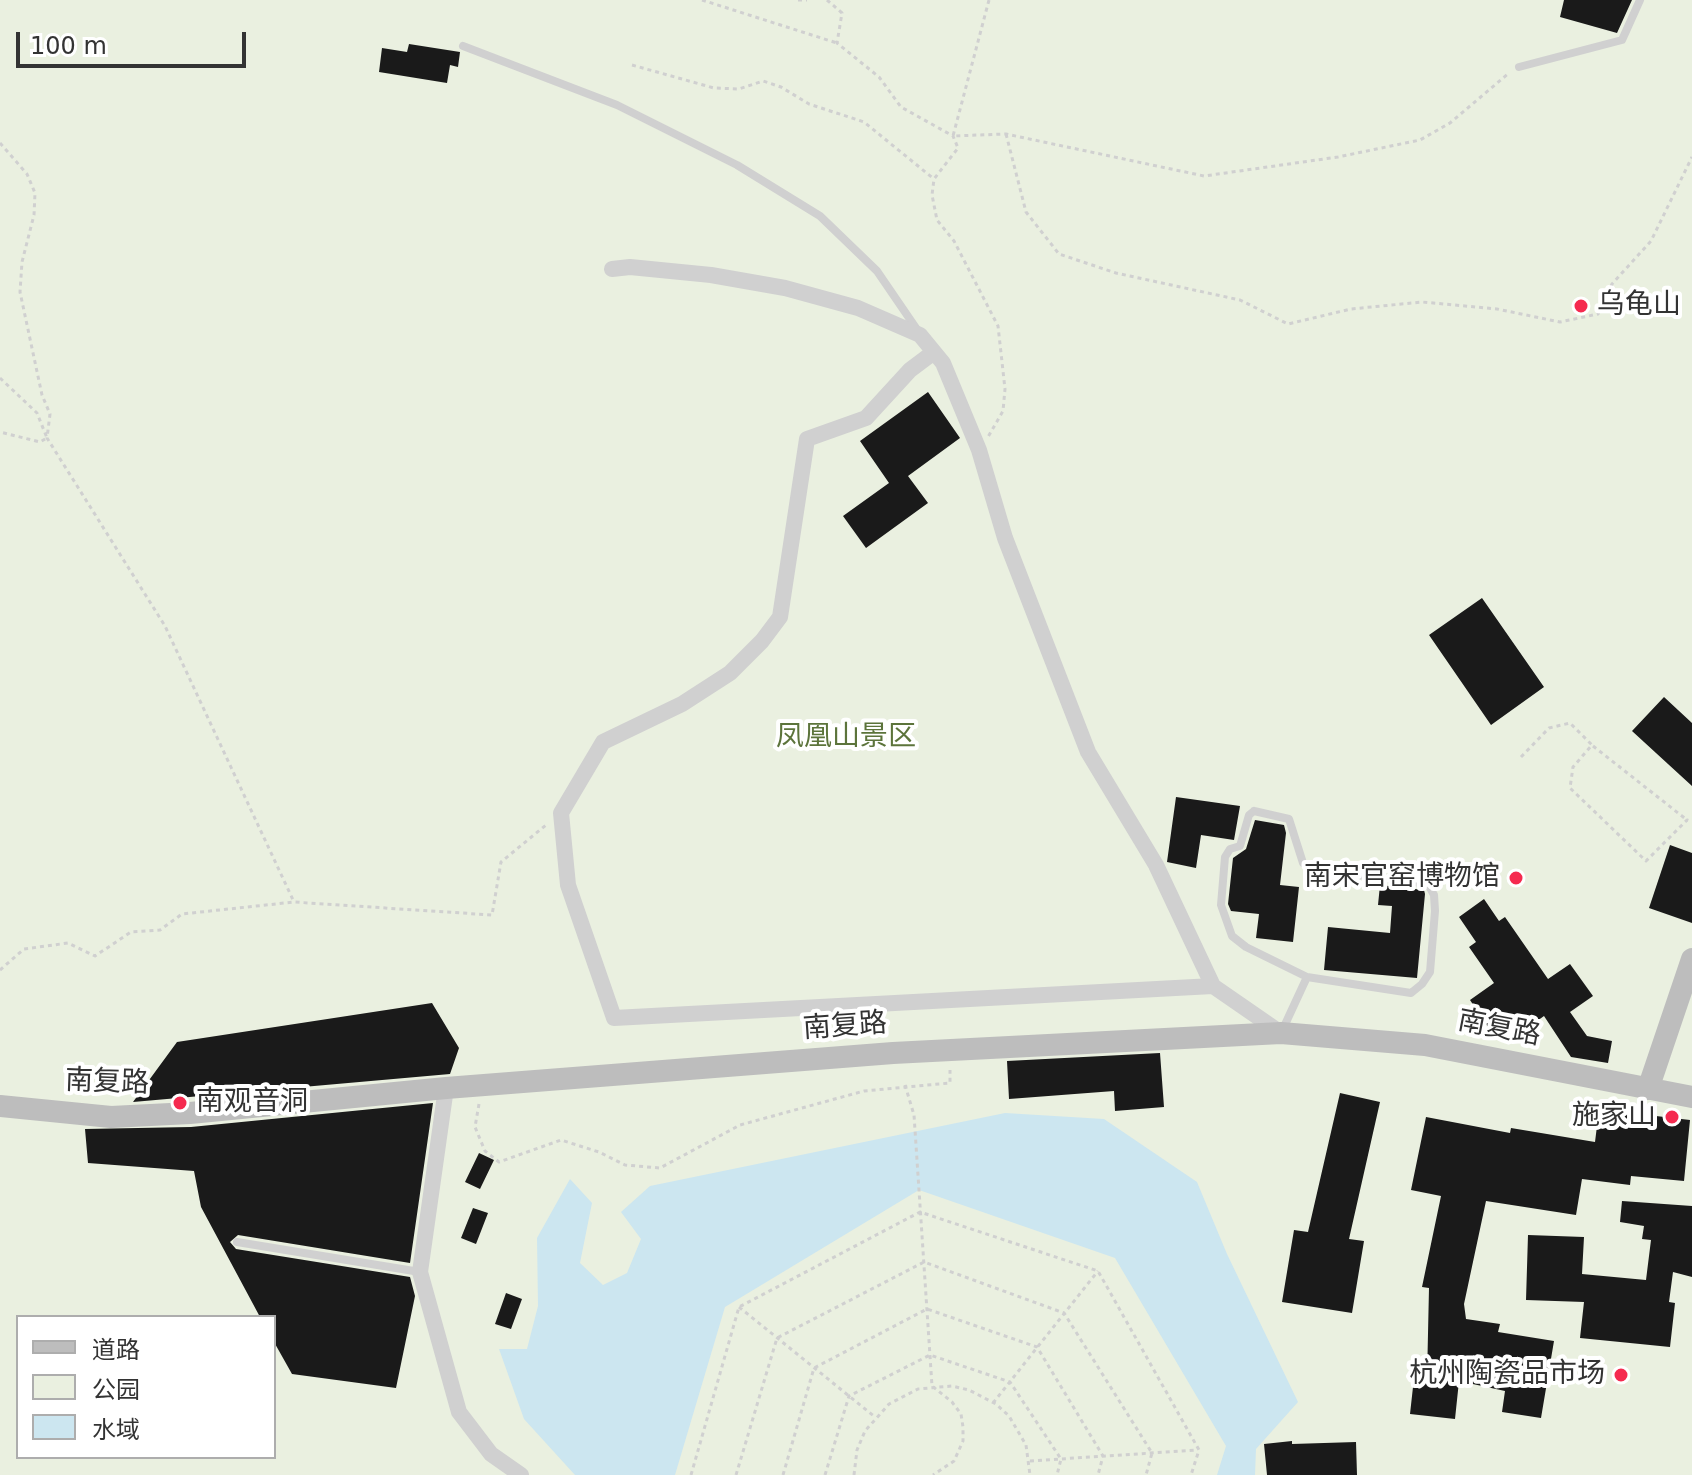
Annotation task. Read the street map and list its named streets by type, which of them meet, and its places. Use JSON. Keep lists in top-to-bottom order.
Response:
{
  "streets": {
    "street": ["南复路"]
  },
  "parks": ["凤凰山景区"],
  "places": [
    "乌龟山",
    "南宋官窑博物馆",
    "南观音洞",
    "施家山",
    "杭州陶瓷品市场"
  ],
  "legend": ["道路", "公园", "水域"],
  "scale_bar": "100 m"
}
